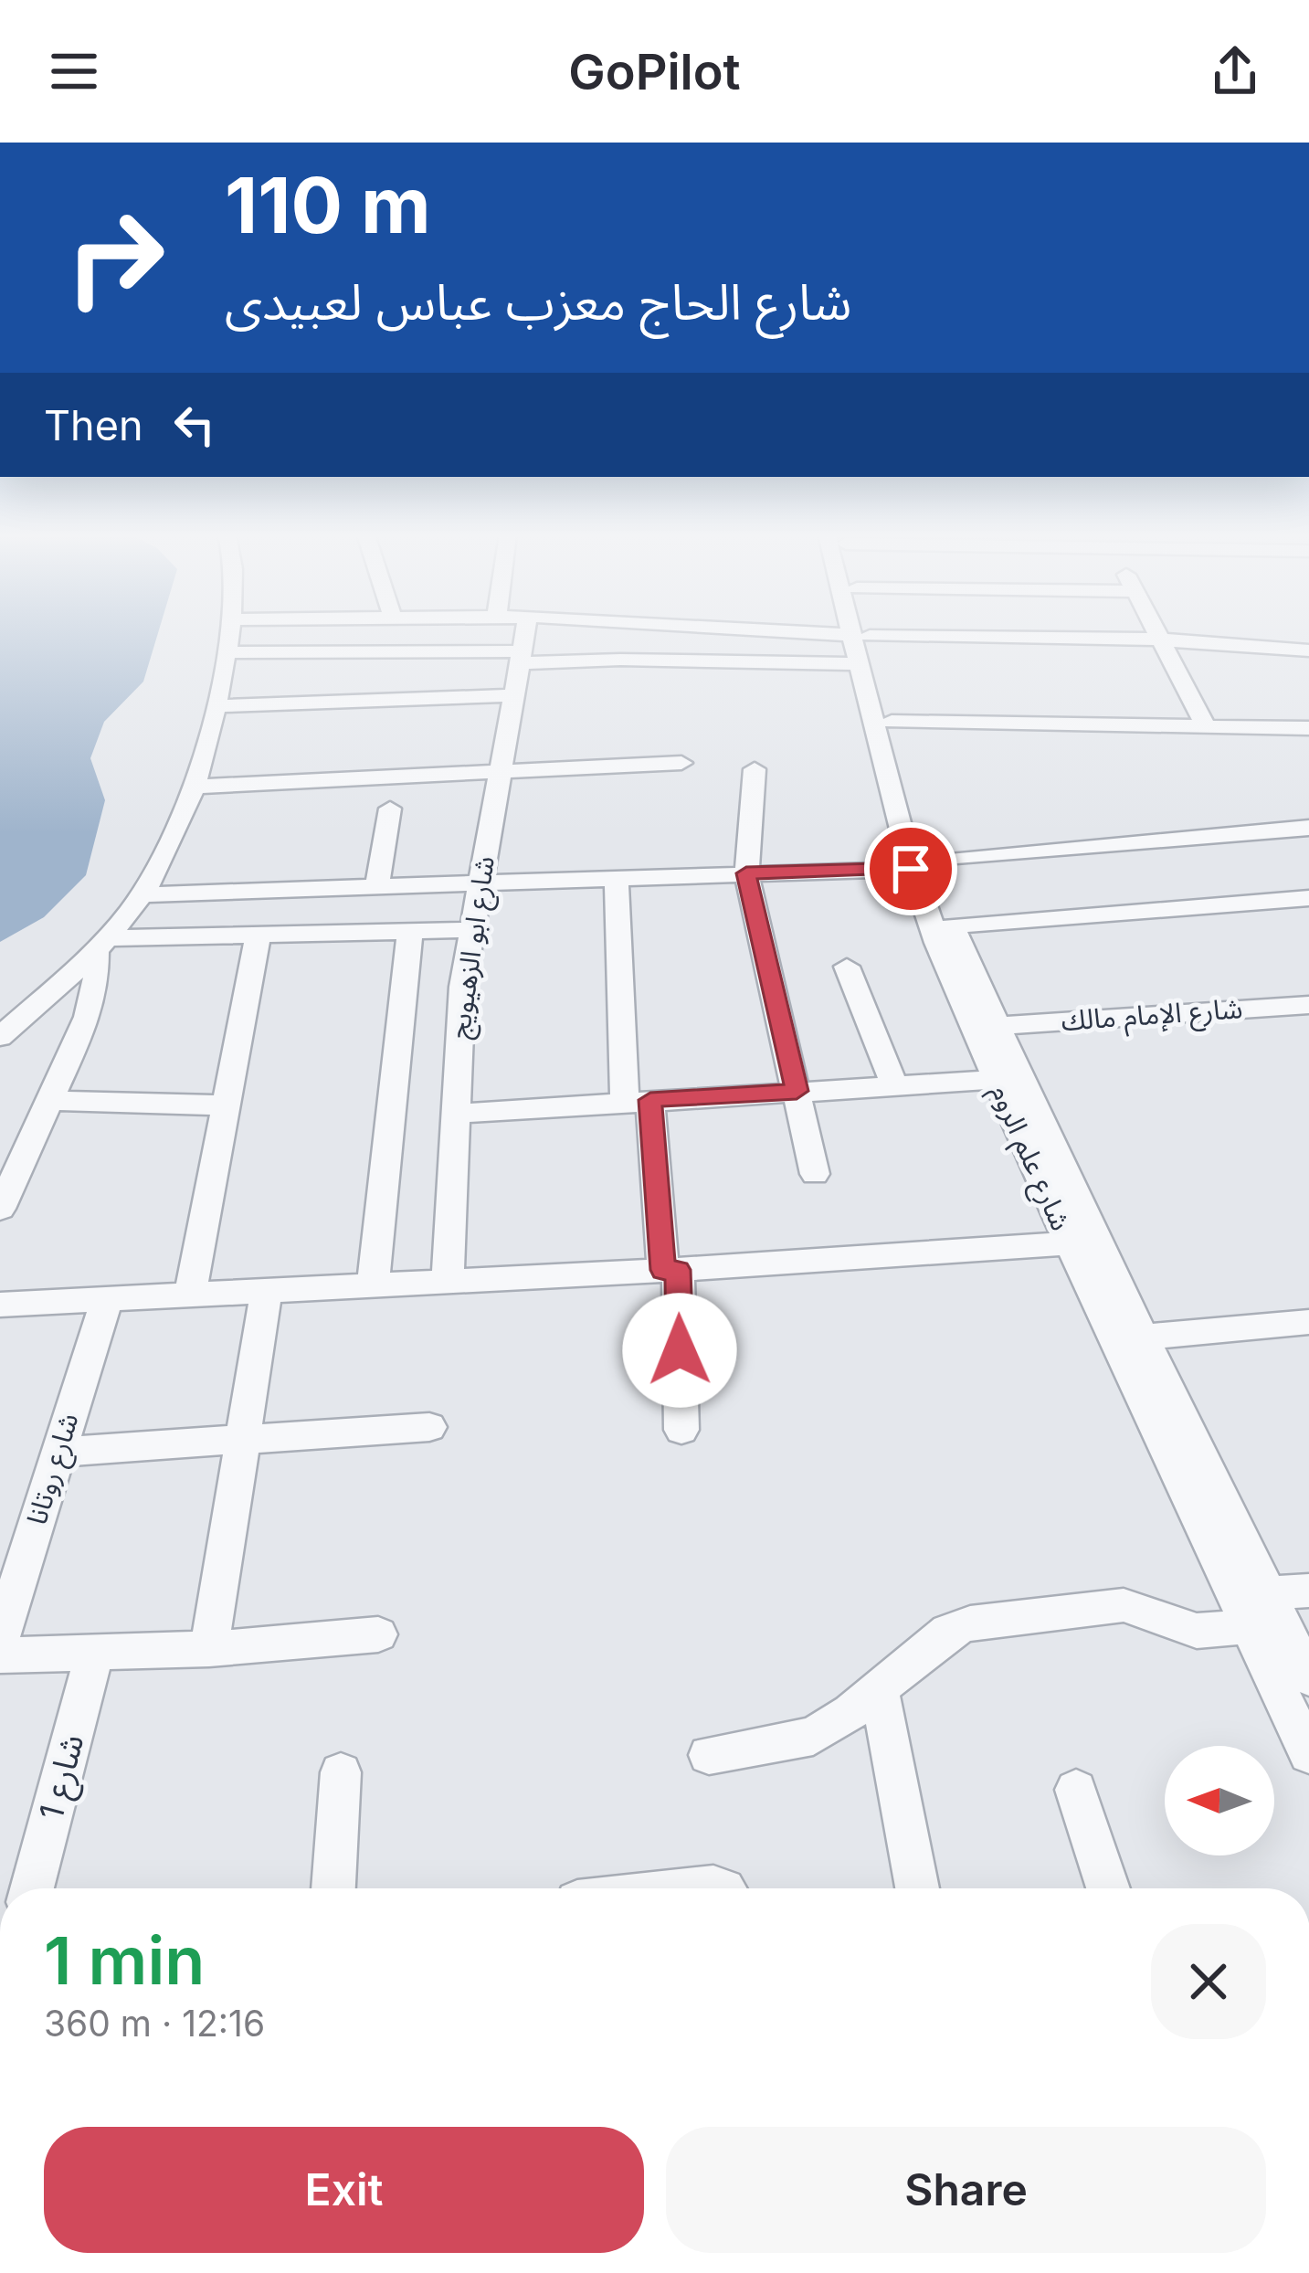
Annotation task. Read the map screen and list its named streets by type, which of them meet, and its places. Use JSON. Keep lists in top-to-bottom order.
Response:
{
  "streets": {
    "street": [
      "شارع ابو الزهيويج",
      "شارع الإمام مالك",
      "شارع علم الروم",
      "شارع روتانا",
      "شارع 1"
    ]
  },
  "crossings": [
    ["شارع الإمام مالك", "شارع علم الروم"]
  ],
  "north": "left",
  "page": {
    "header": "GoPilot",
    "turn": ["110 m", "شارع الحاج معزب عباس لعبيدى"],
    "then": "Then",
    "heading": ["1 min", "360 m · 12:16"],
    "buttons": ["Exit", "Share"]
  }
}
